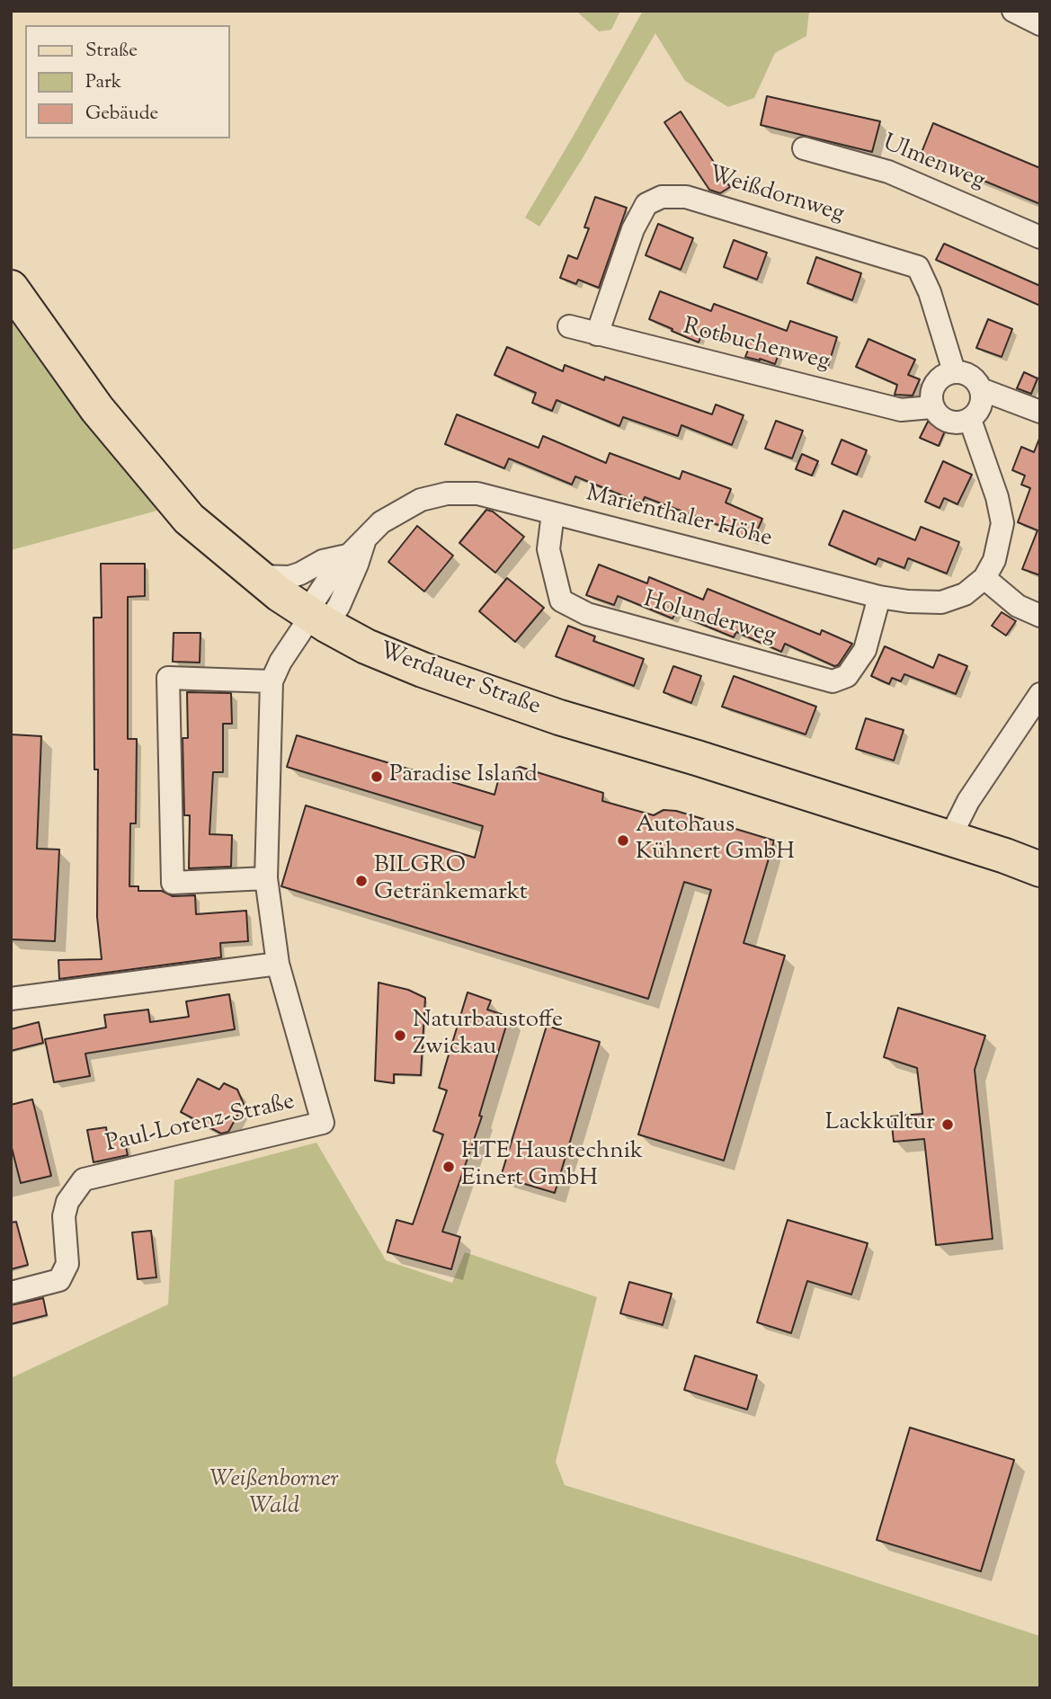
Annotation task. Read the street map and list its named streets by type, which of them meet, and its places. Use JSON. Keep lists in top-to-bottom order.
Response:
{
  "streets": {
    "main road": ["Werdauer Straße"],
    "street": [
      "Ulmenweg",
      "Weißdornweg",
      "Rotbuchenweg",
      "Marienthaler Höhe",
      "Holunderweg",
      "Paul-Lorenz-Straße"
    ]
  },
  "crossings": [
    ["Weißdornweg", "Rotbuchenweg"],
    ["Marienthaler Höhe", "Holunderweg"],
    ["Marienthaler Höhe", "Werdauer Straße"],
    ["Marienthaler Höhe", "Paul-Lorenz-Straße"],
    ["Werdauer Straße", "Paul-Lorenz-Straße"]
  ],
  "parks": ["Weißenborner Wald"],
  "places": [
    "Paradise Island",
    "Autohaus Kühnert GmbH",
    "BILGRO Getränkemarkt",
    "Naturbaustoffe Zwickau",
    "Lackkultur",
    "HTE Haustechnik Einert GmbH"
  ],
  "legend": ["Straße", "Park", "Gebäude"]
}
